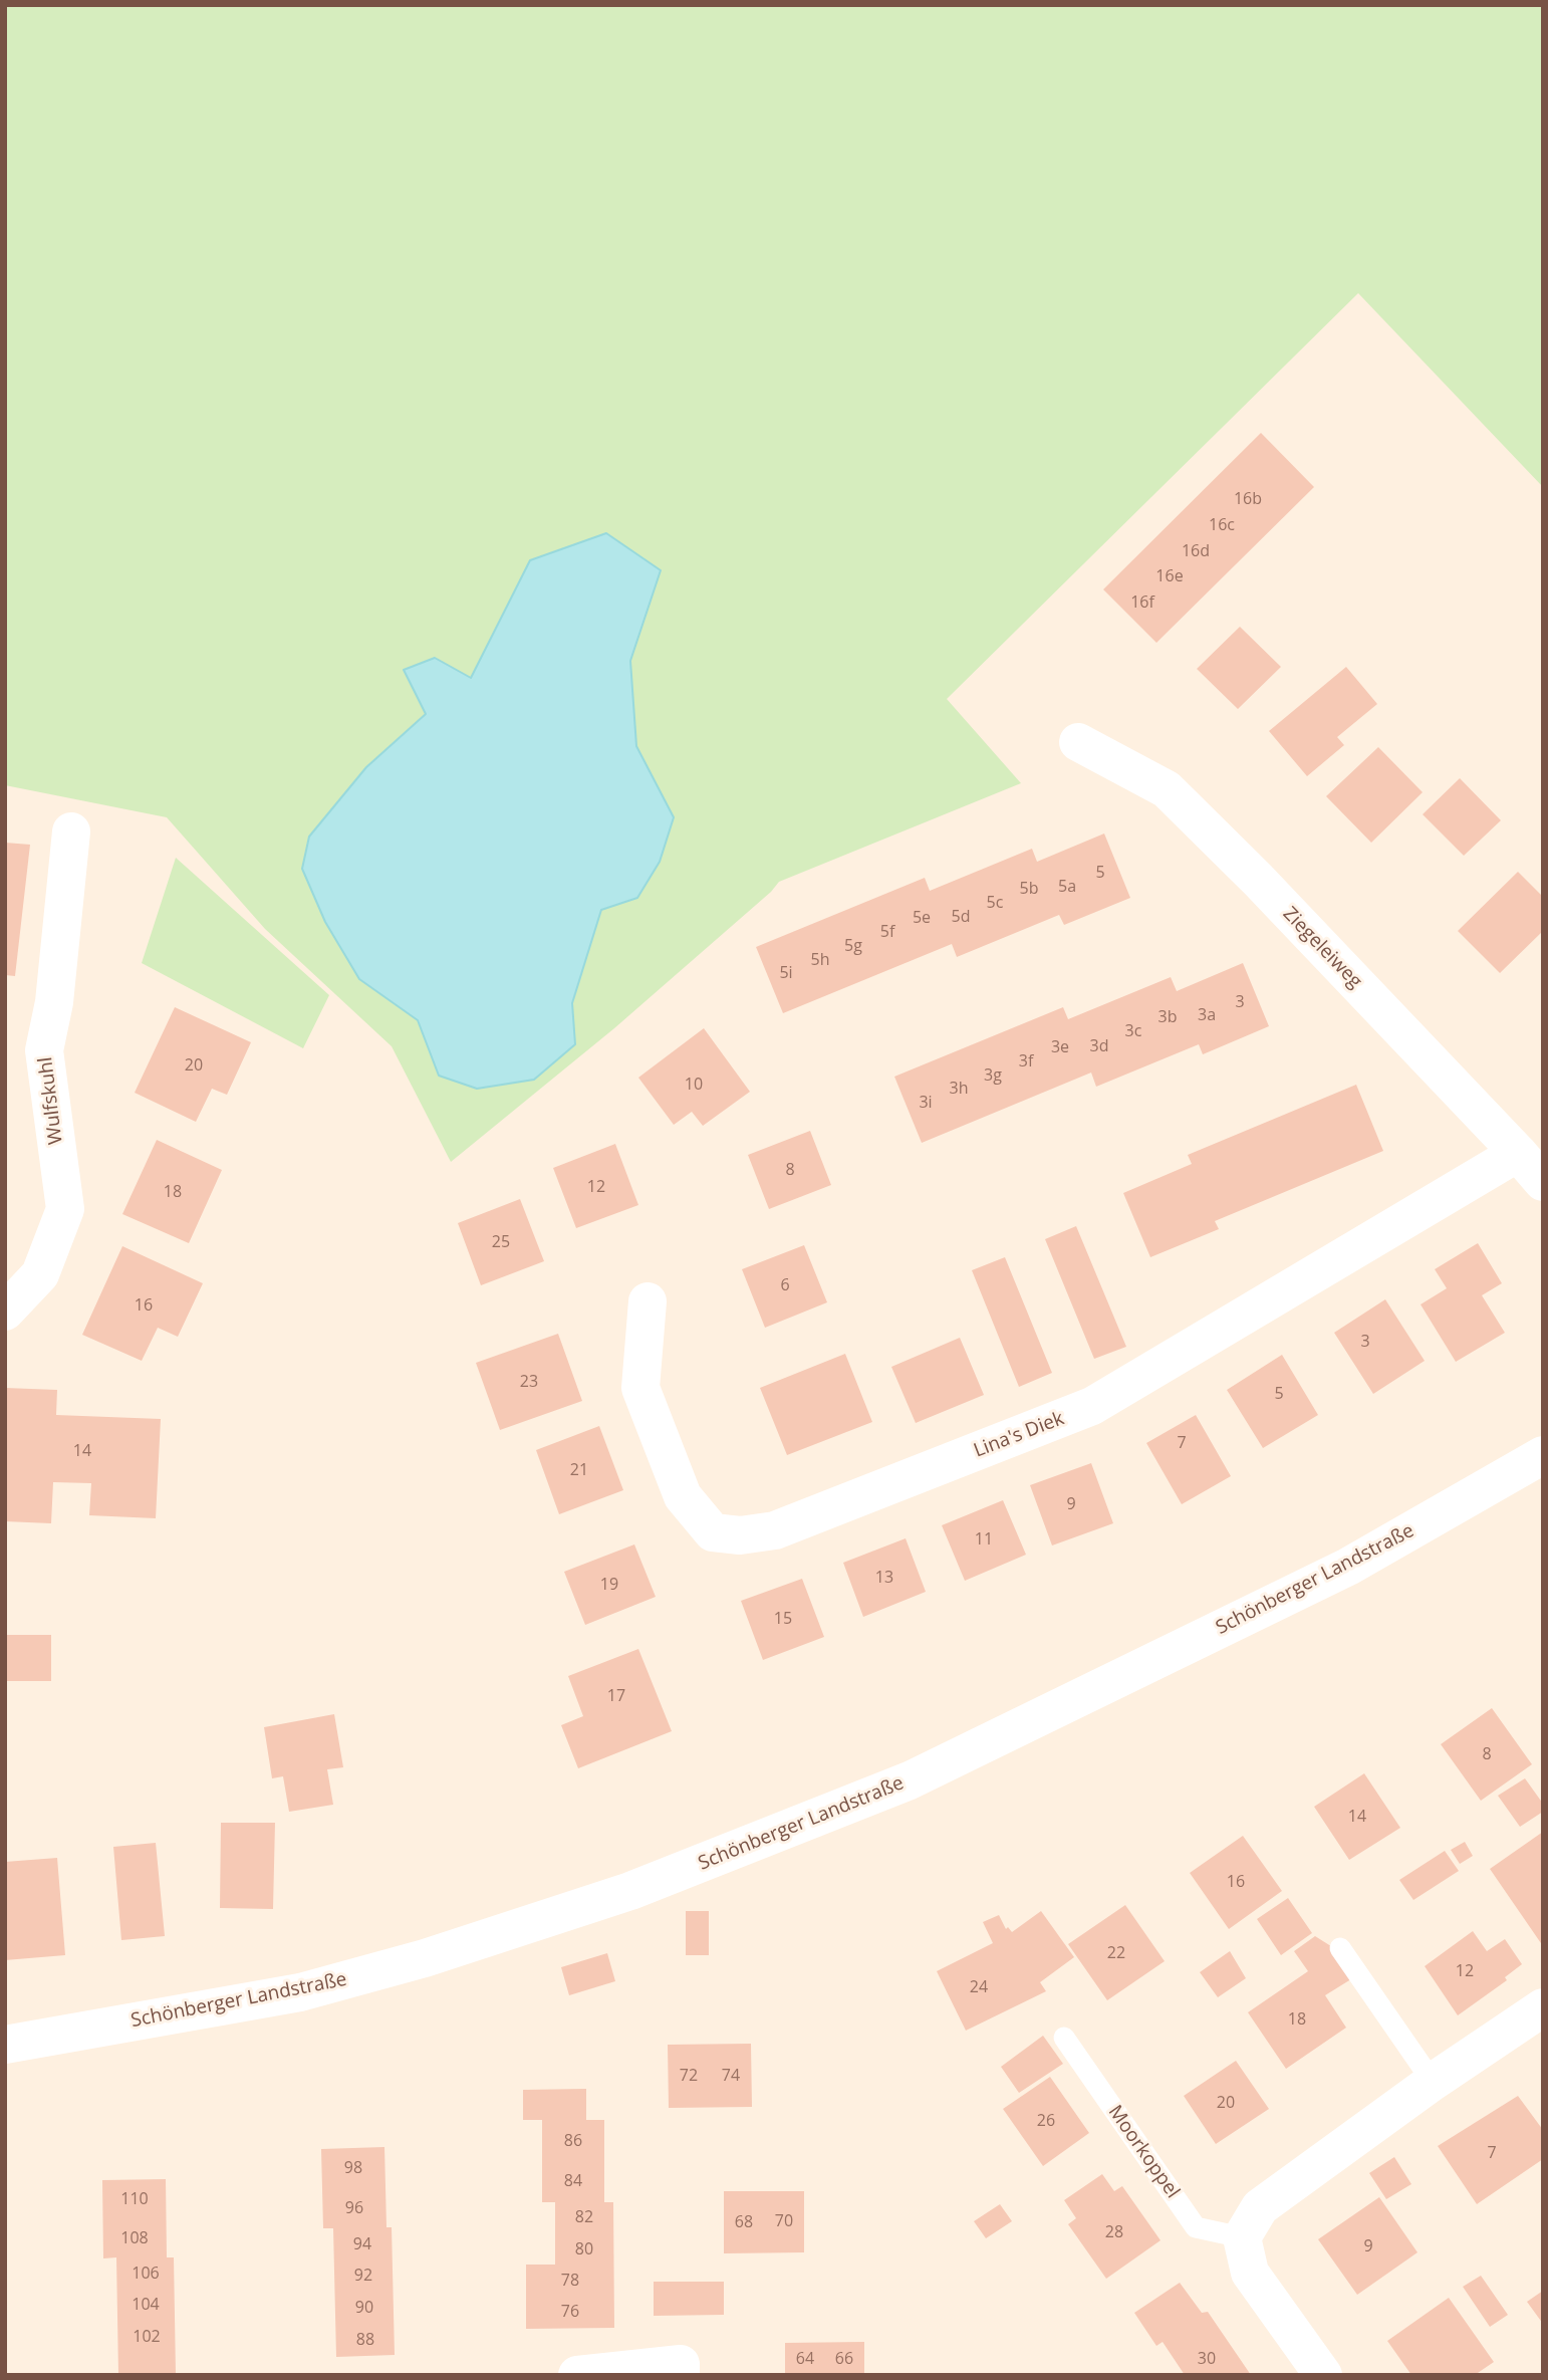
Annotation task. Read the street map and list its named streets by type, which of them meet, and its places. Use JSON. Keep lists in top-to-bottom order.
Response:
{
  "streets": {
    "street": [
      "Ziegeleiweg",
      "Wulfskuhl",
      "Lina's Diek",
      "Schönberger Landstraße"
    ],
    "lane": ["Moorkoppel"]
  },
  "crossings": [
    ["Ziegeleiweg", "Lina's Diek"]
  ],
  "house_numbers": [
    "16b",
    "16c",
    "16d",
    "16e",
    "16f",
    "5",
    "5a",
    "5b",
    "5c",
    "5d",
    "5e",
    "5f",
    "5g",
    "5h",
    "5i",
    "3",
    "3a",
    "3b",
    "3c",
    "3d",
    "3e",
    "3f",
    "20",
    "3g",
    "10",
    "3h",
    "3i",
    "8",
    "12",
    "18",
    "25",
    "6",
    "16",
    "3",
    "23",
    "5",
    "7",
    "14",
    "21",
    "9",
    "11",
    "13",
    "19",
    "15",
    "17",
    "8",
    "14",
    "16",
    "22",
    "12",
    "24",
    "18",
    "72",
    "74",
    "20",
    "26",
    "86",
    "7",
    "98",
    "84",
    "110",
    "96",
    "82",
    "70",
    "68",
    "28",
    "108",
    "94",
    "9",
    "80",
    "106",
    "92",
    "78",
    "104",
    "90",
    "76",
    "102",
    "88",
    "64",
    "66",
    "30"
  ]
}
